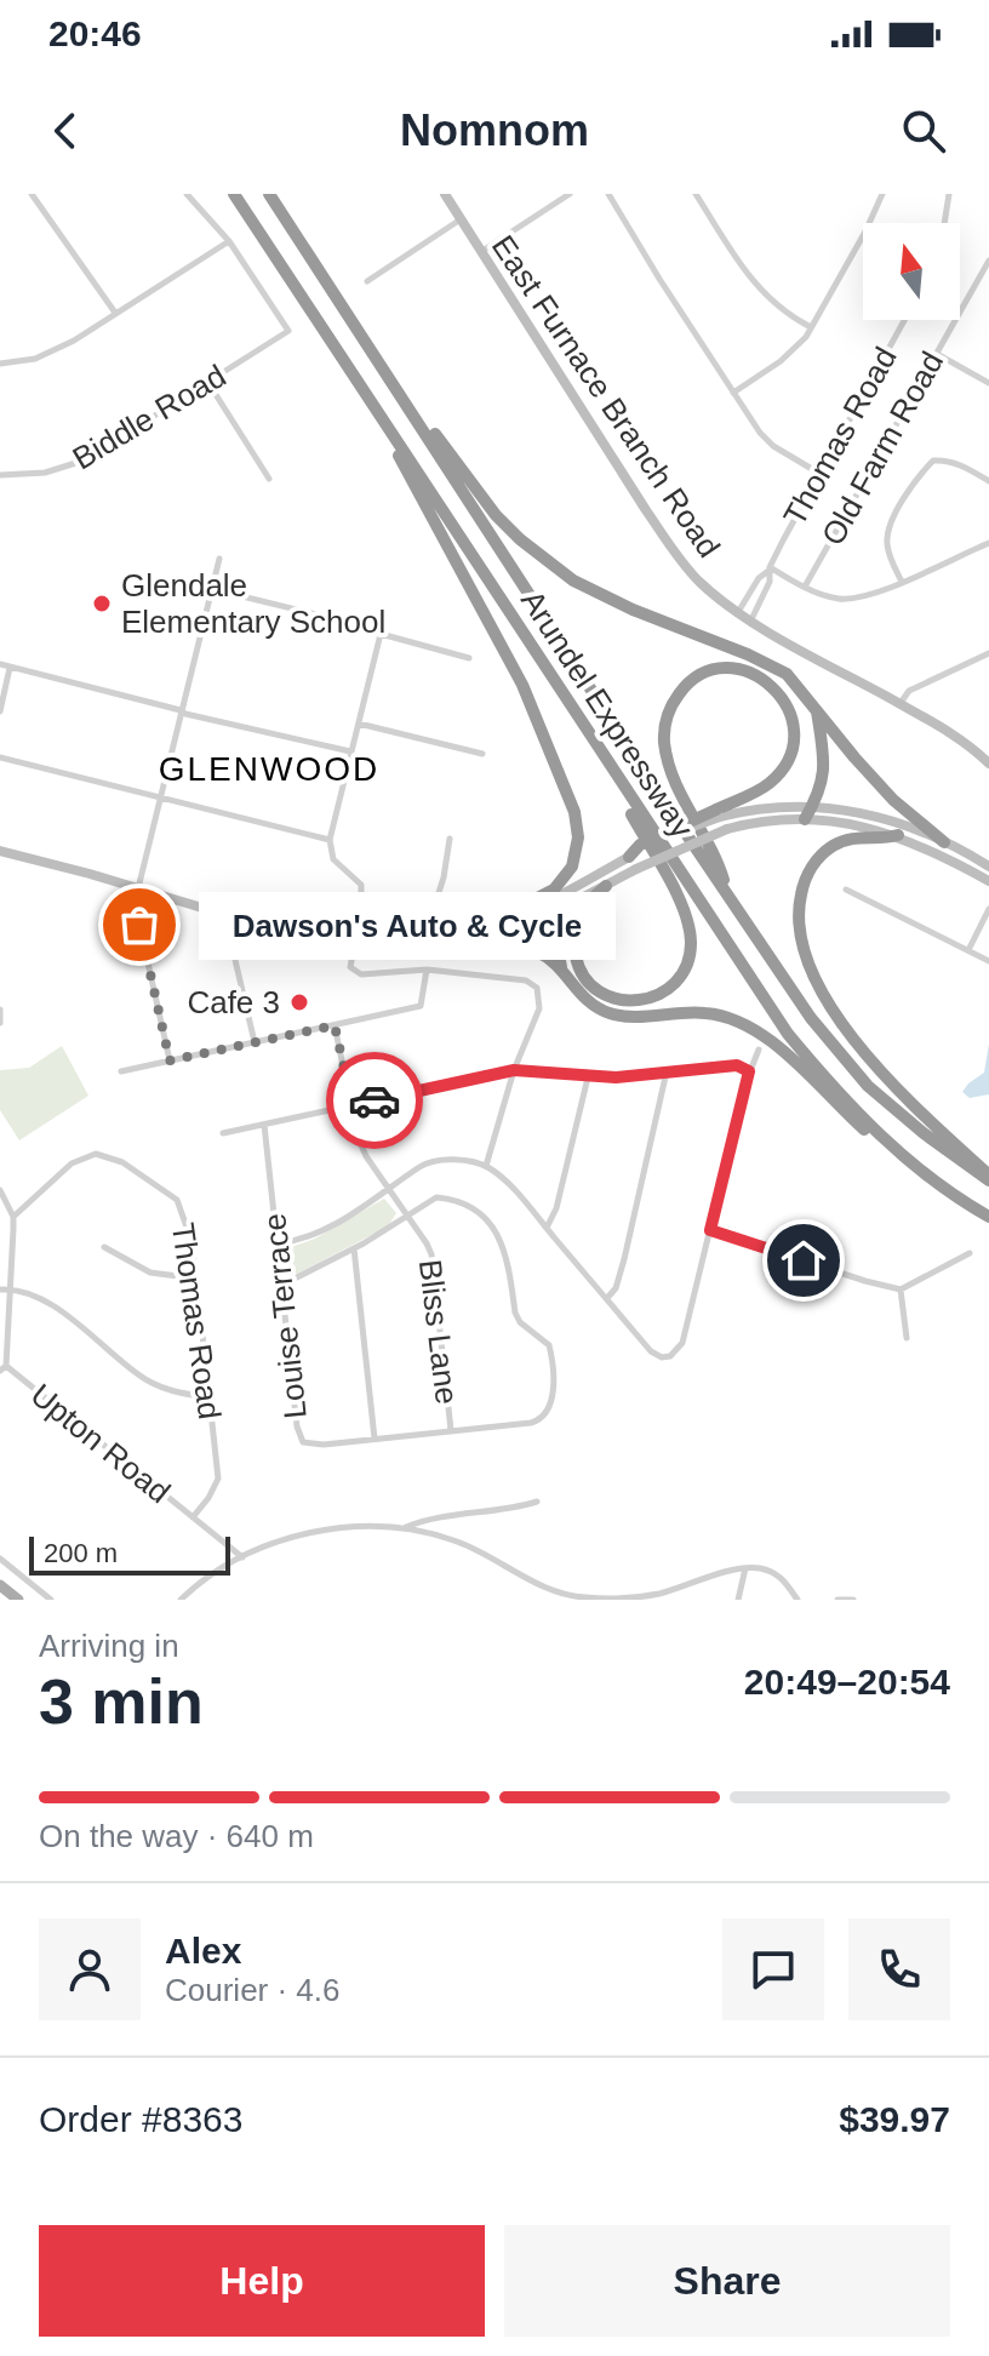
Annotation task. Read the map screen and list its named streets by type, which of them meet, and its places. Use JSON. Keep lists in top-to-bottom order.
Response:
{
  "streets": {
    "highway": ["Arundel Expressway"],
    "main road": ["East Furnace Branch Road"],
    "street": [
      "Biddle Road",
      "Thomas Road",
      "Old Farm Road",
      "Louise Terrace",
      "Bliss Lane",
      "Upton Road"
    ]
  },
  "crossings": [
    ["East Furnace Branch Road", "Thomas Road"],
    ["Thomas Road", "Upton Road"],
    ["Louise Terrace", "Bliss Lane"]
  ],
  "districts": ["GLENWOOD"],
  "places": ["Glendale Elementary School", "Dawson's Auto & Cycle", "Cafe 3"],
  "scale_bar": "200 m",
  "north": "top",
  "page": {
    "status": "20:46",
    "header": "Nomnom",
    "bubble": "Dawson's Auto & Cycle",
    "scale": "200 m",
    "heading": ["3 min", "Arriving in", "20:49–20:54"],
    "panel": [
      "Alex",
      "Courier · 4.6",
      "Order #8363",
      "$39.97"
    ],
    "bar": "On the way · 640 m",
    "buttons": ["Help", "Share"]
  }
}
